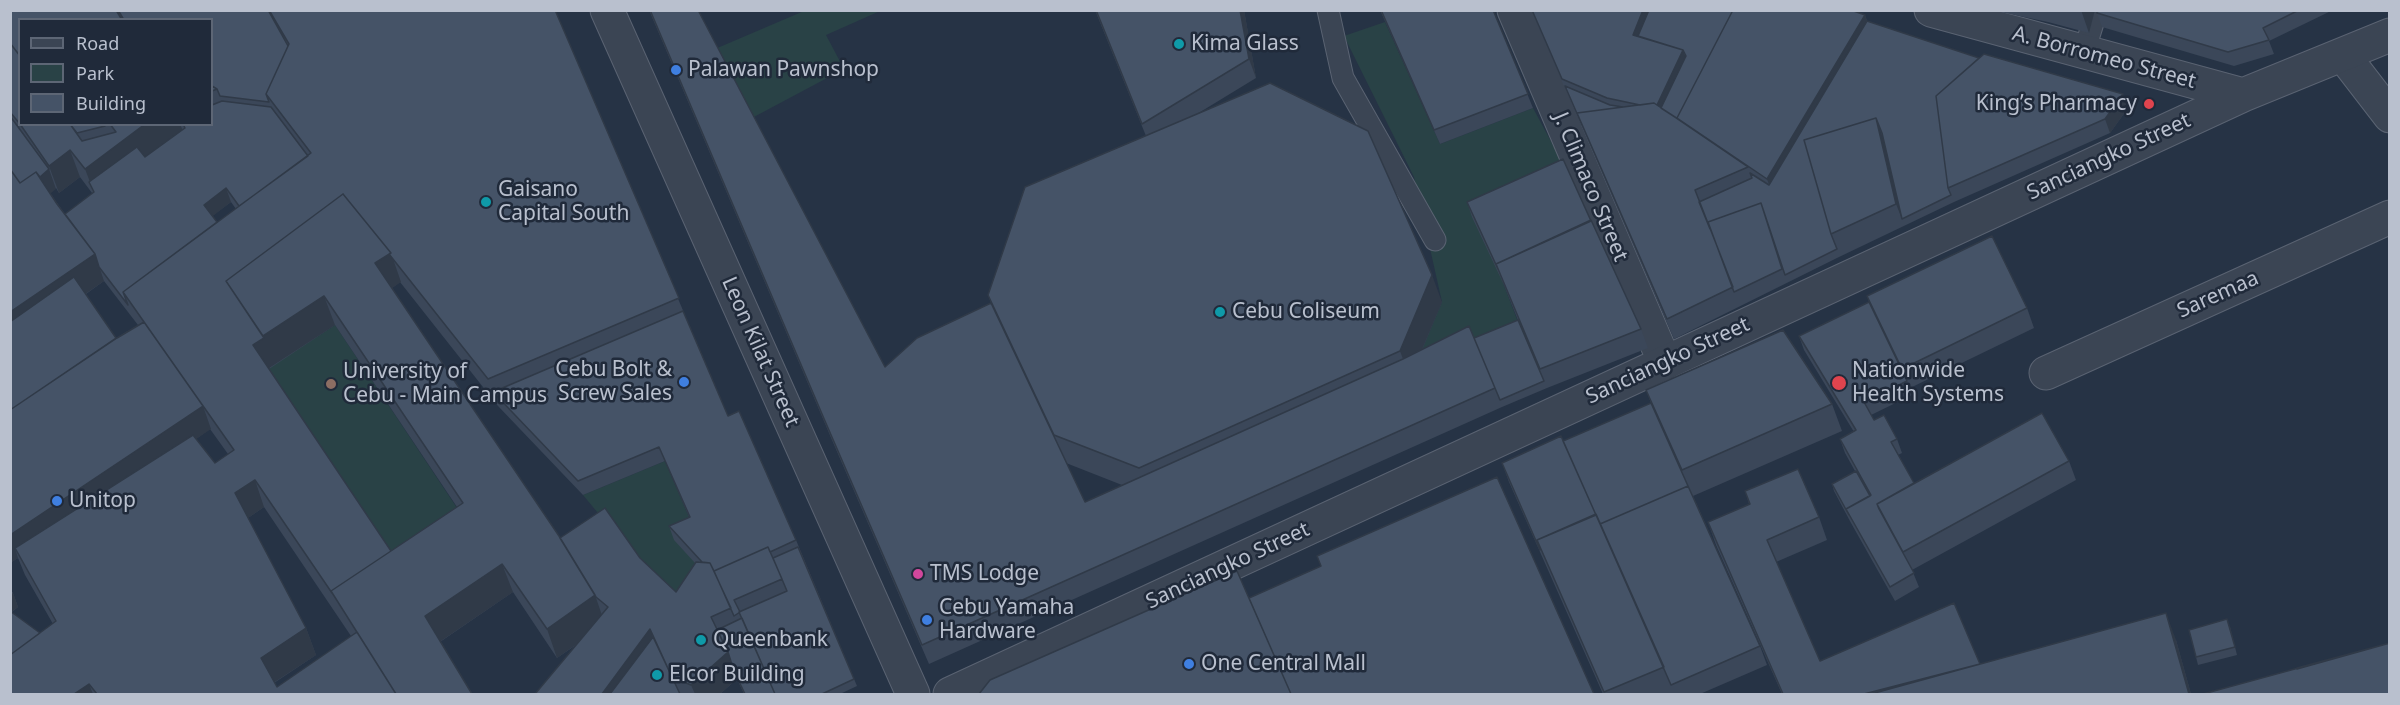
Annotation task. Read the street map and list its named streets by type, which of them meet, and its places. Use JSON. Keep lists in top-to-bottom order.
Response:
{
  "streets": {
    "street": [
      "A. Borromeo Street",
      "Sanciangko Street",
      "J. Climaco Street",
      "Saremaa",
      "Leon Kilat Street"
    ]
  },
  "crossings": [
    ["A. Borromeo Street", "Sanciangko Street"],
    ["Sanciangko Street", "J. Climaco Street"]
  ],
  "places": [
    "Kima Glass",
    "Palawan Pawnshop",
    "King’s Pharmacy",
    "Gaisano Capital South",
    "Cebu Coliseum",
    "Cebu Bolt & Screw Sales",
    "Nationwide Health Systems",
    "University of Cebu - Main Campus",
    "Unitop",
    "TMS Lodge",
    "Cebu Yamaha Hardware",
    "Queenbank",
    "One Central Mall",
    "Elcor Building"
  ],
  "legend": ["Road", "Park", "Building"]
}
